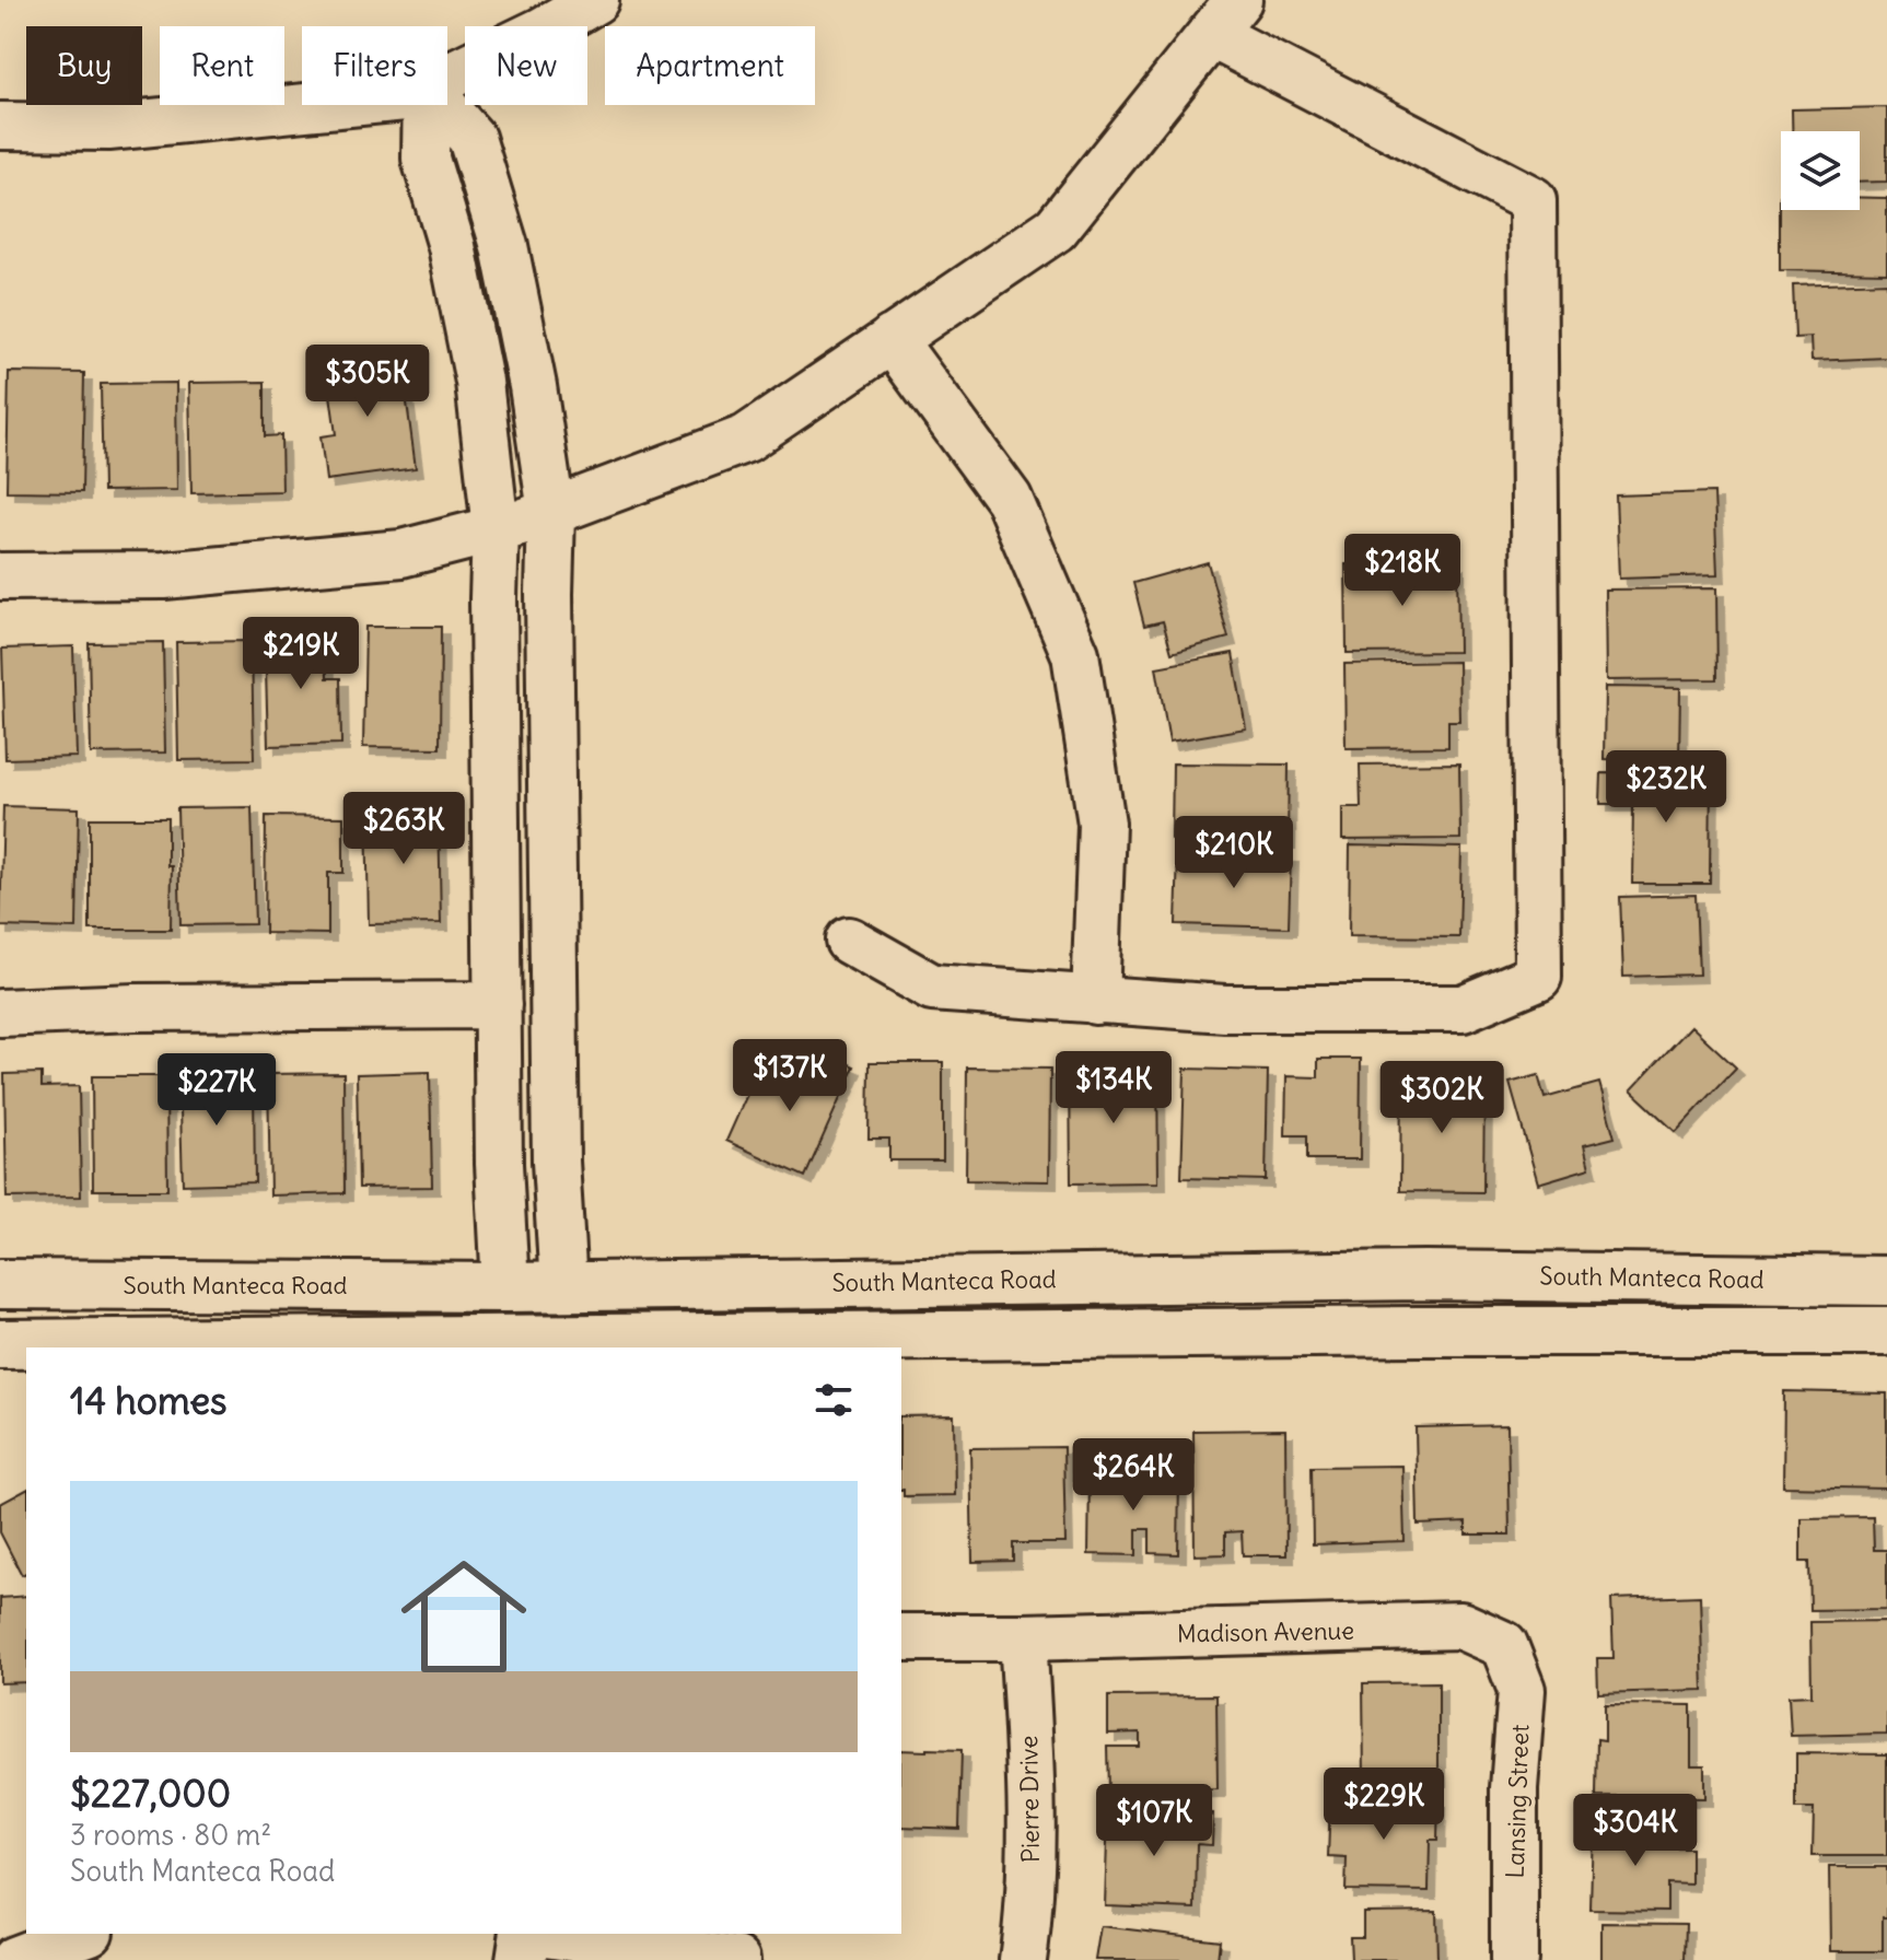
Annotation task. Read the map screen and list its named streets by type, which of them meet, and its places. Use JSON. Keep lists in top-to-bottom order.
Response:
{
  "streets": {
    "street": [
      "South Manteca Road",
      "Madison Avenue",
      "Pierre Drive",
      "Lansing Street"
    ]
  },
  "crossings": [
    ["Madison Avenue", "Pierre Drive"],
    ["Madison Avenue", "Lansing Street"]
  ],
  "page": {
    "chip": [
      "Buy",
      "Rent",
      "Filters",
      "New",
      "Apartment"
    ],
    "price": [
      "$305K",
      "$218K",
      "$219K",
      "$232K",
      "$263K",
      "$210K",
      "$137K",
      "$134K",
      "$227K",
      "$302K",
      "$264K",
      "$229K",
      "$107K",
      "$304K"
    ],
    "heading": "14 homes",
    "list": [
      {
        "name": "$227,000",
        "note": "3 rooms · 80 m² · South Manteca Road"
      }
    ]
  }
}
